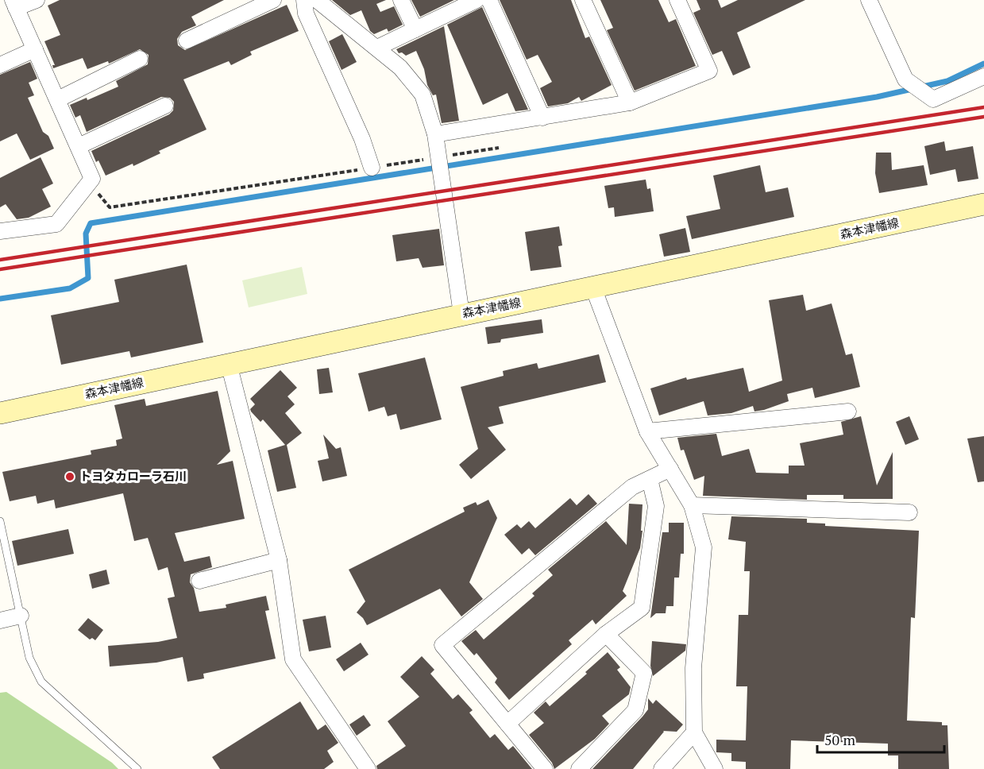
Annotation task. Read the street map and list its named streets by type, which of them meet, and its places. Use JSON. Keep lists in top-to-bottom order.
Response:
{
  "streets": {
    "main road": ["森本津幡線"]
  },
  "places": ["トヨタカローラ石川"],
  "scale_bar": "50 m"
}
